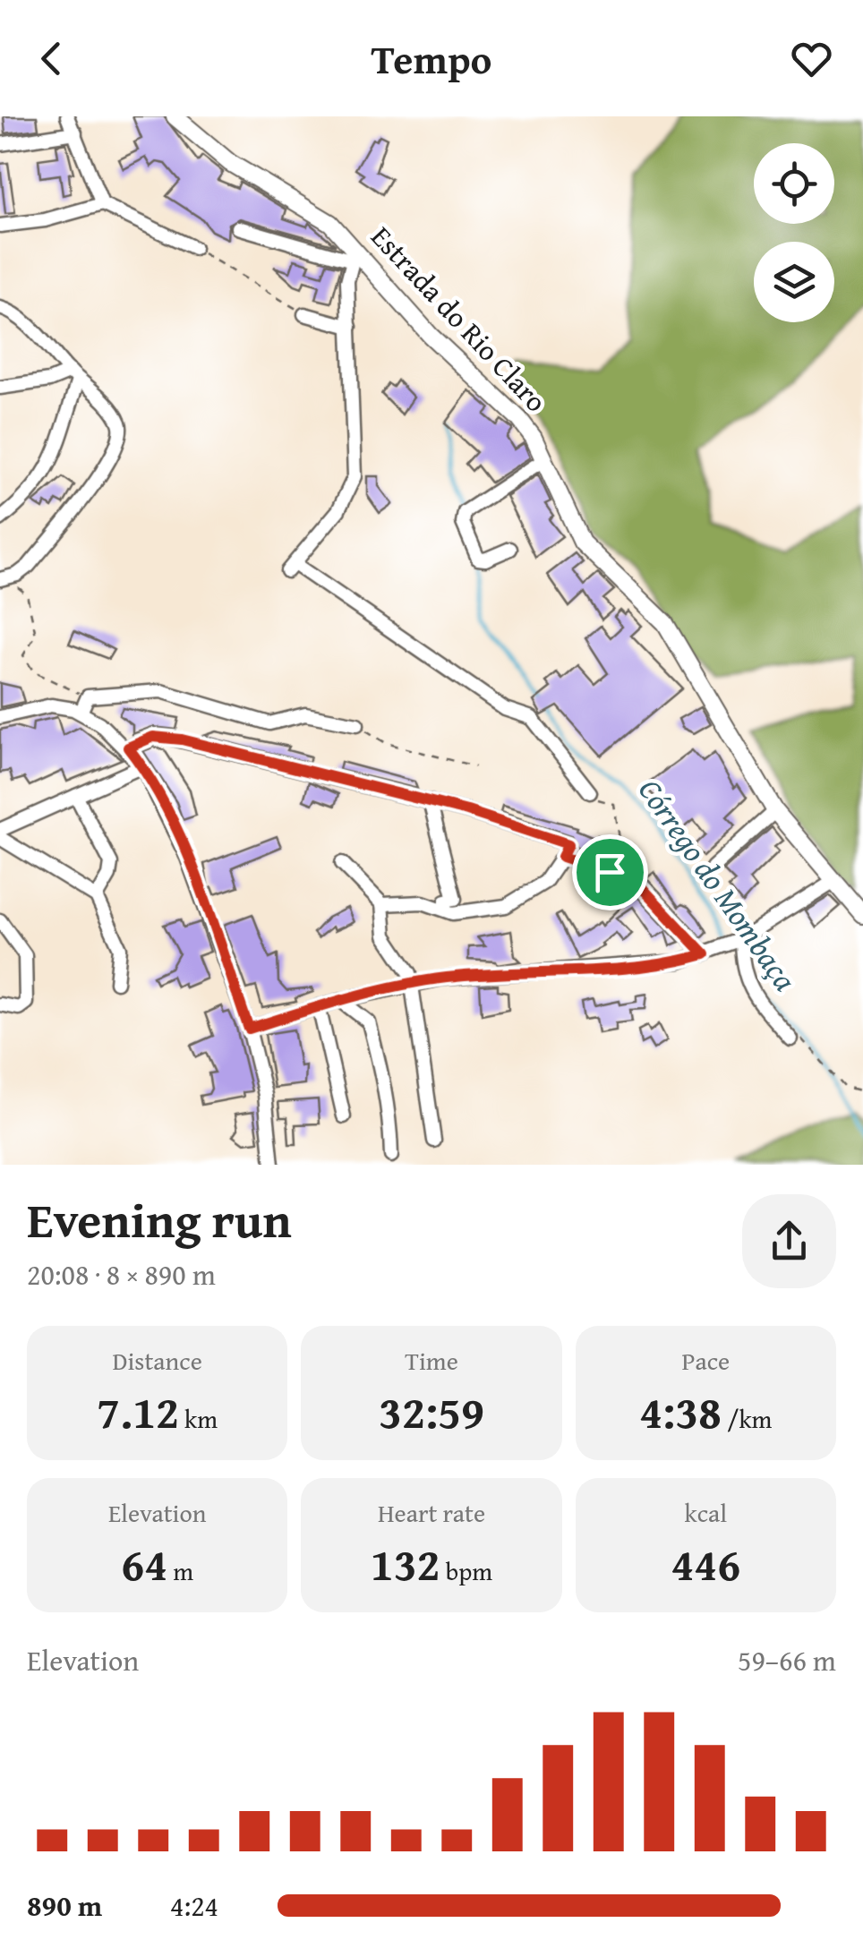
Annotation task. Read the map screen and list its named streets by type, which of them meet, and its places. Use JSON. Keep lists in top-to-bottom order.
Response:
{
  "streets": {
    "main road": ["Estrada do Rio Claro"]
  },
  "water": ["Córrego do Mombaça"],
  "page": {
    "header": "Tempo",
    "heading": ["Evening run", "20:08 · 8 × 890 m"],
    "stats": [
      ["Distance", "7.12 km"],
      ["Time", "32:59"],
      ["Pace", "4:38 /km"],
      ["Elevation", "64 m"],
      ["Heart rate", "132 bpm"],
      ["kcal", "446"]
    ],
    "chart": ["Elevation", "59–66 m"],
    "list": [
      {
        "name": "890 m",
        "note": "4:24"
      }
    ]
  }
}
